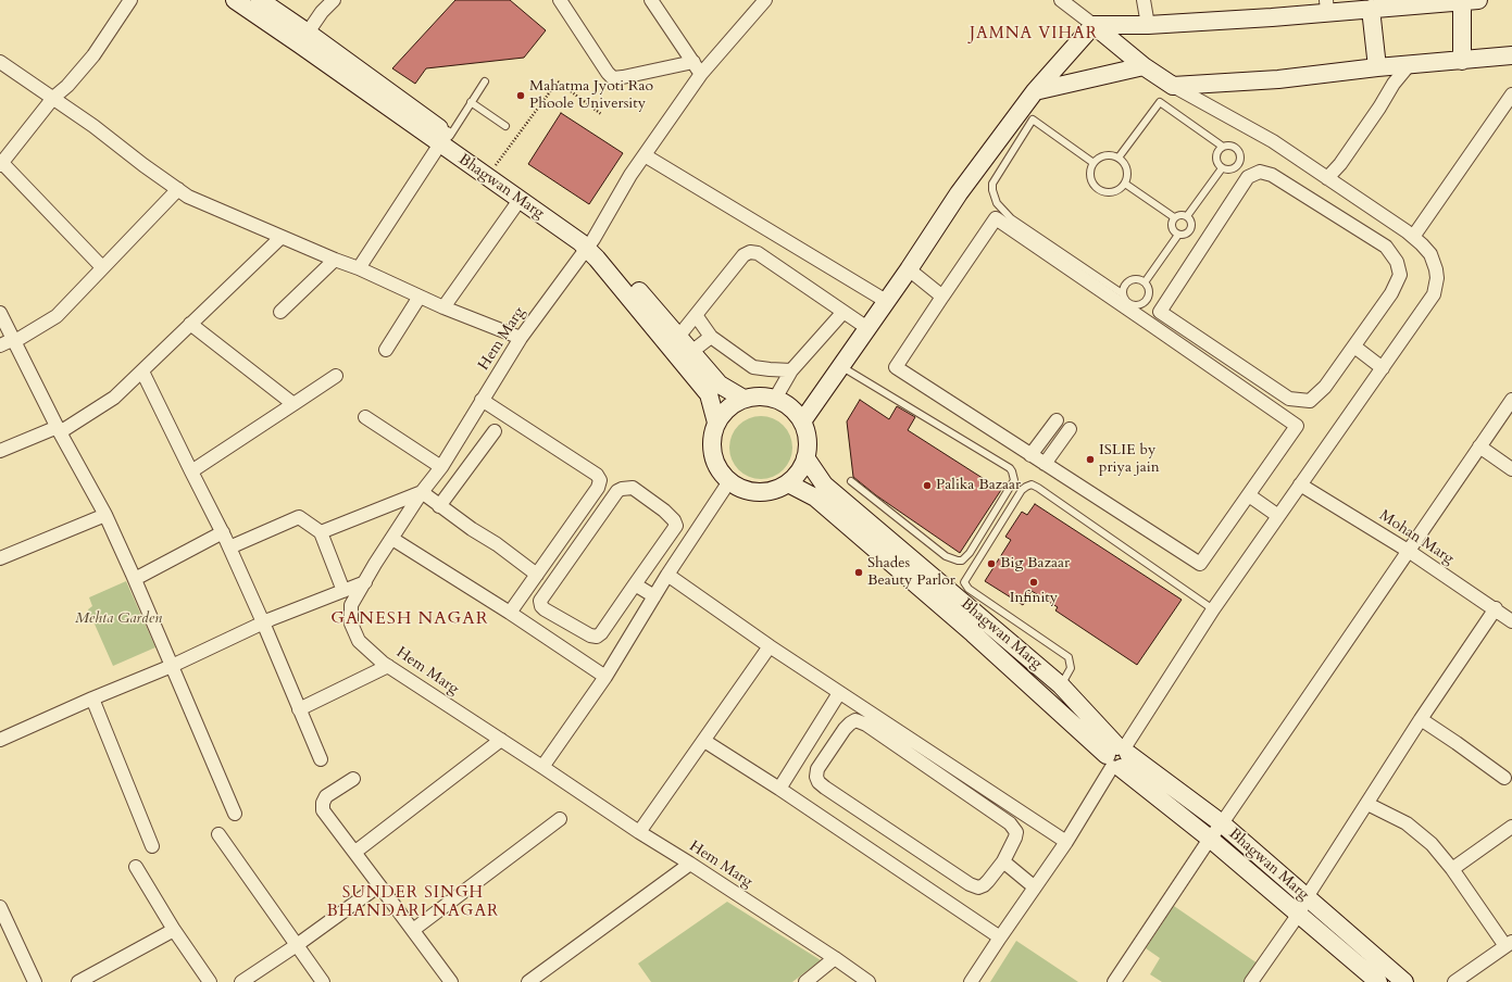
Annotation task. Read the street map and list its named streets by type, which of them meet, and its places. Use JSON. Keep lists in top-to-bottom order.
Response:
{
  "streets": {
    "street": ["Bhagwan Marg", "Hem Marg", "Mohan Marg"]
  },
  "crossings": [
    ["Bhagwan Marg", "Hem Marg"]
  ],
  "districts": ["JAMNA VIHAR", "GANESH NAGAR", "SUNDER SINGH BHANDARI NAGAR"],
  "parks": ["Mehta Garden"],
  "places": [
    "Mahatma Jyoti Rao Phoole University",
    "ISLIE by priya jain",
    "Palika Bazaar",
    "Big Bazaar",
    "Shades Beauty Parlor",
    "Infinity"
  ]
}
